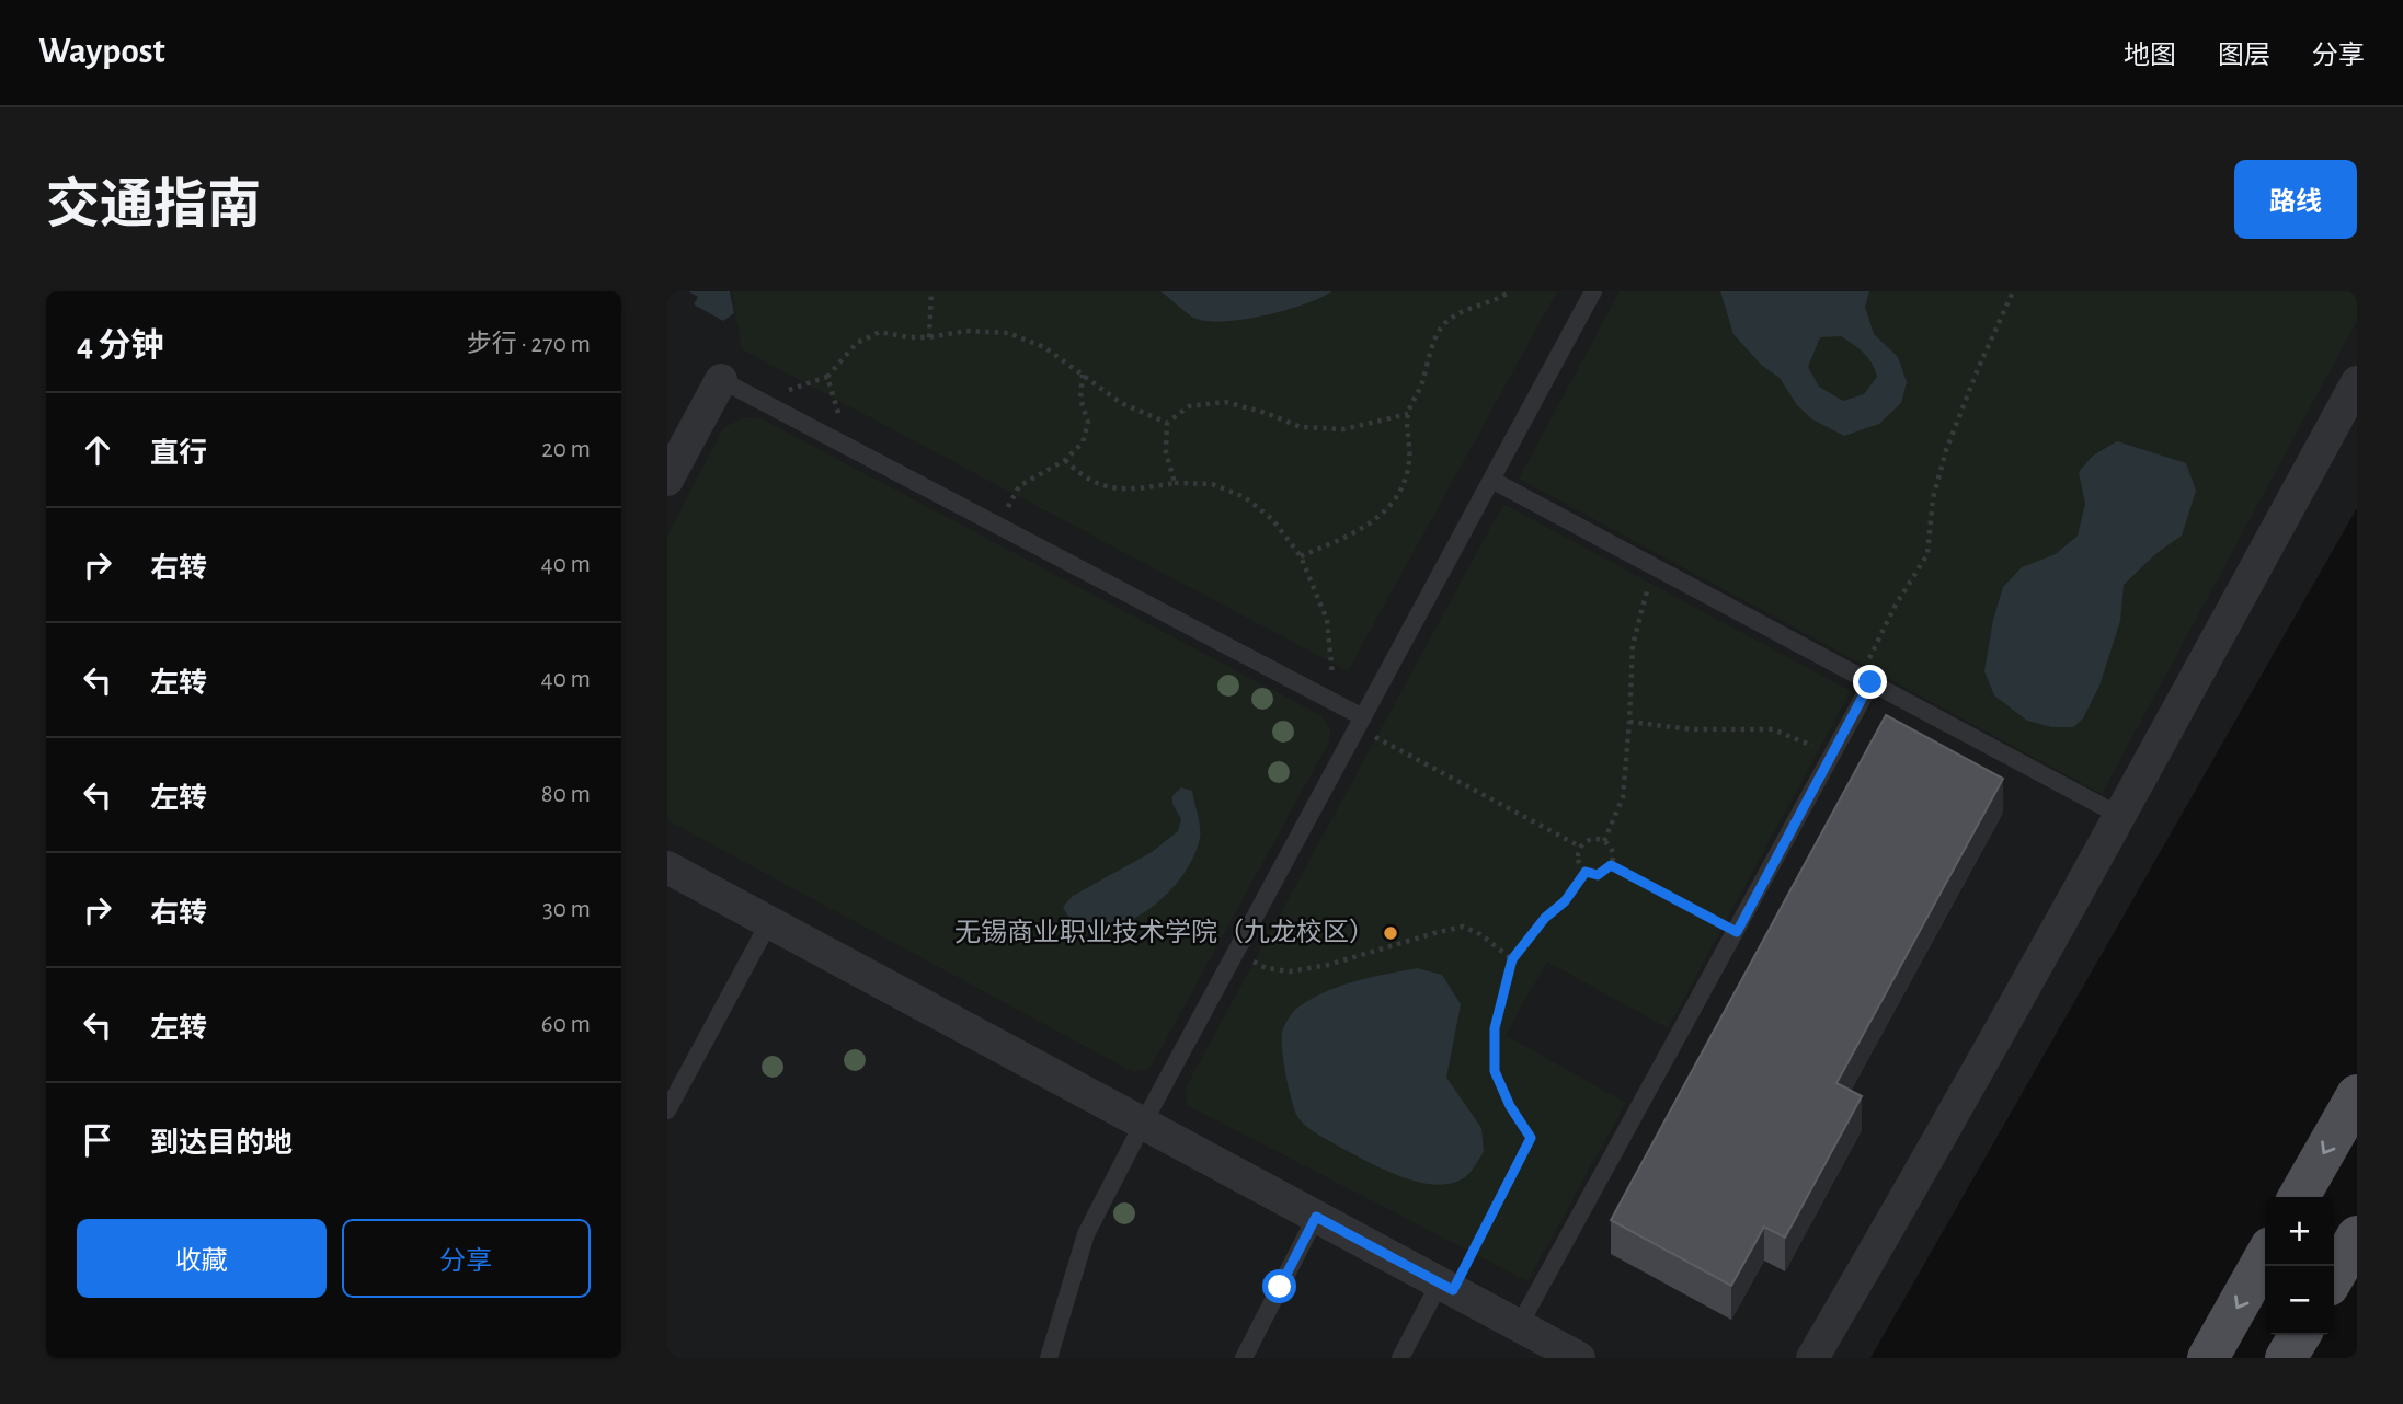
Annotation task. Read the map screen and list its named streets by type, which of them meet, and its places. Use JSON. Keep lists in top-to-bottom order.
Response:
{
  "places": ["无锡商业职业技术学院（九龙校区）"],
  "page": {
    "header": "Waypost",
    "nav": ["地图", "图层", "分享"],
    "title": "交通指南",
    "buttons": [
      "路线",
      ["收藏", "分享"]
    ],
    "heading": ["4 分钟", "步行 · 270 m"],
    "list": [
      ["直行", "20 m"],
      ["右转", "40 m"],
      ["左转", "40 m"],
      ["左转", "80 m"],
      ["右转", "30 m"],
      ["左转", "60 m"],
      "到达目的地"
    ],
    "map_buttons": ["+", "−"]
  }
}
